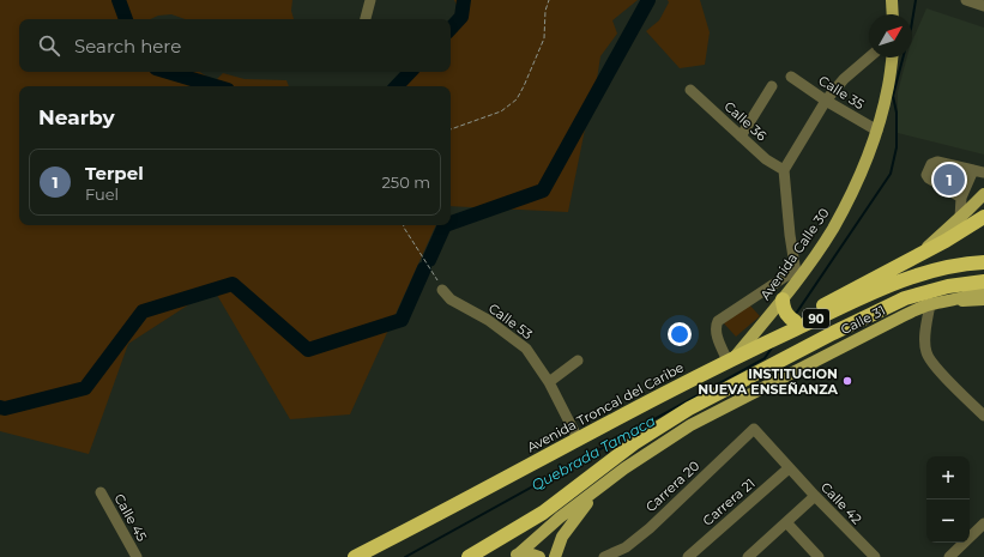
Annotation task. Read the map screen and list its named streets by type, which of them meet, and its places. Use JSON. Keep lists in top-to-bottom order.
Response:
{
  "streets": {
    "highway": ["90", "Avenida Troncal del Caribe"],
    "main road": ["Avenida Calle 30", "Calle 31"],
    "street": [
      "Calle 35",
      "Calle 36",
      "Calle 53",
      "Carrera 20",
      "Carrera 21",
      "Calle 42",
      "Calle 45"
    ]
  },
  "crossings": [
    ["Calle 35", "Avenida Calle 30"],
    ["Avenida Calle 30", "Avenida Troncal del Caribe"],
    ["Calle 53", "Avenida Troncal del Caribe"],
    ["Carrera 20", "Calle 42"],
    ["Carrera 21", "Calle 42"]
  ],
  "water": ["Quebrada Tamaca"],
  "places": ["INSTITUCION NUEVA ENSEÑANZA"],
  "north": "top right",
  "page": {
    "search": "Search here",
    "heading": "Nearby",
    "list": [
      {
        "mark": "1",
        "name": "Terpel",
        "note": "Fuel",
        "value": "250 m"
      }
    ],
    "pins": "1",
    "map_buttons": ["+", "−"]
  }
}
